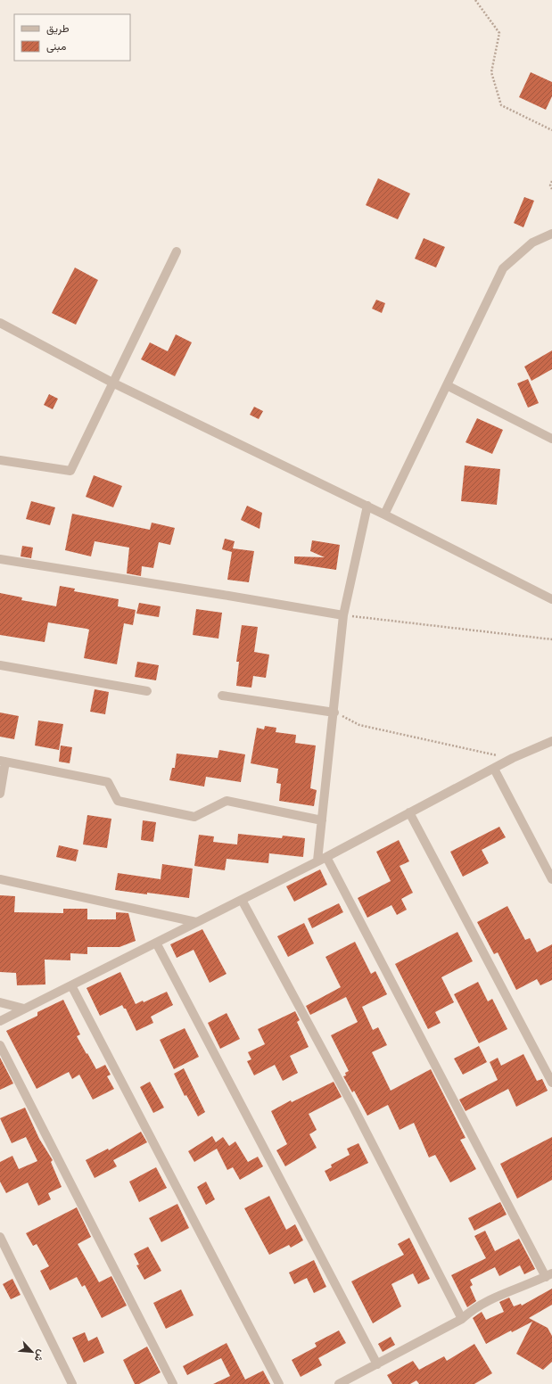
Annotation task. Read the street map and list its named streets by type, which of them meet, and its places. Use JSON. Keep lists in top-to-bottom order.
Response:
{
  "legend": ["طريق", "مبنى"],
  "north": "bottom right"
}
